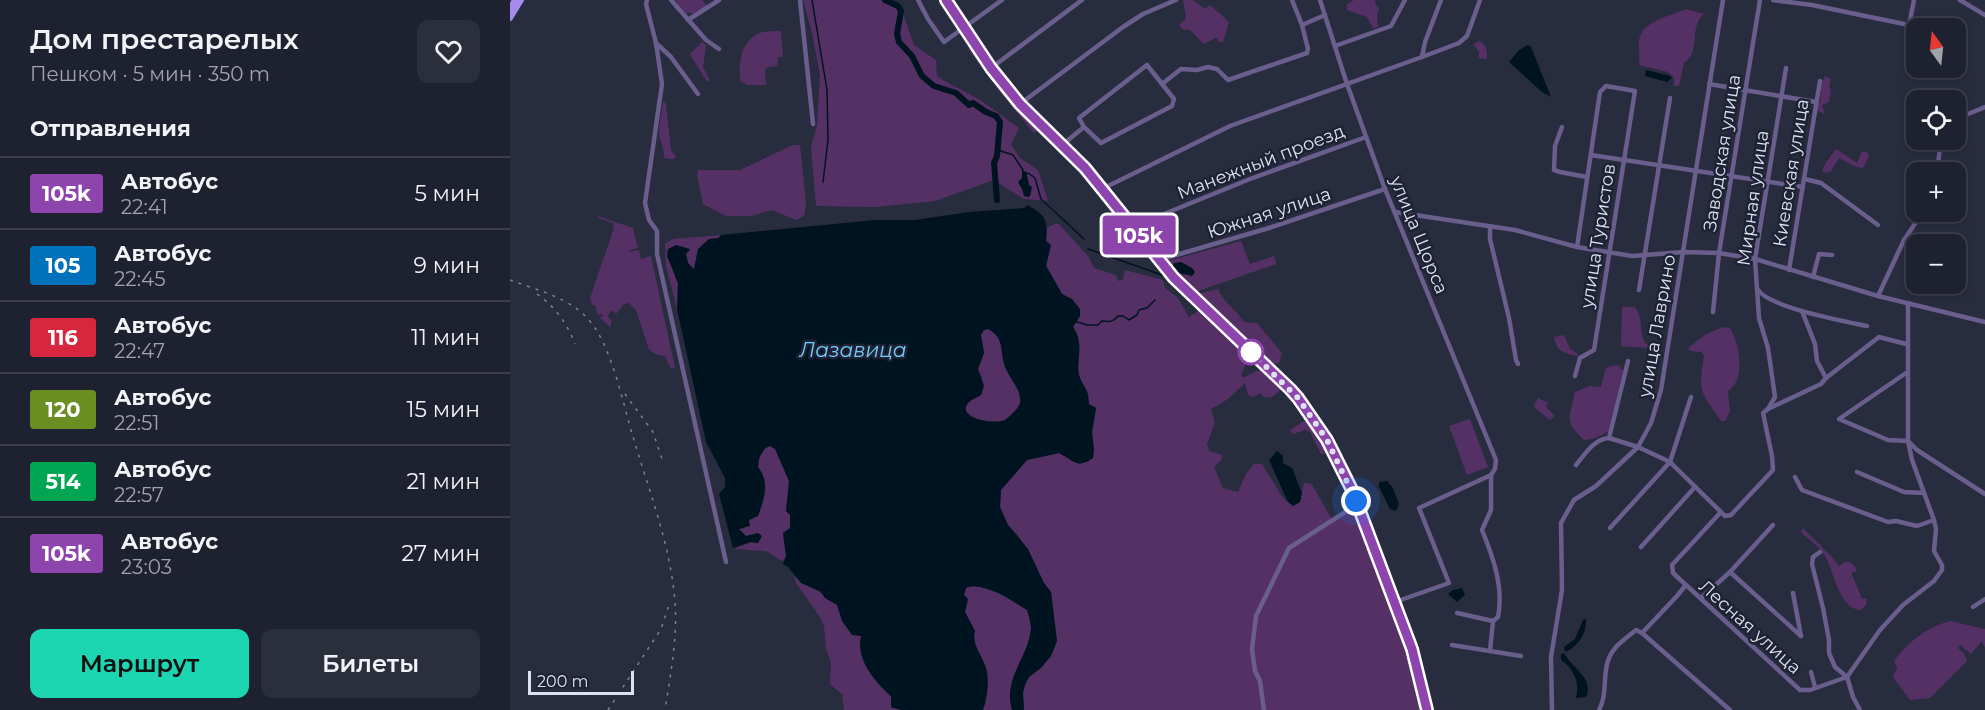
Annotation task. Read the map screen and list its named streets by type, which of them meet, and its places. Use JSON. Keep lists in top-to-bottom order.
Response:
{
  "streets": {
    "street": [
      "Заводская улица",
      "Манежный проезд",
      "Киевская улица",
      "Мирная улица",
      "Южная улица",
      "улица Щорса",
      "улица Туристов",
      "улица Лаврино",
      "Лесная улица"
    ]
  },
  "crossings": [
    ["Манежный проезд", "улица Щорса"],
    ["Мирная улица", "Лесная улица"],
    ["Южная улица", "улица Щорса"]
  ],
  "water": ["Лазавица"],
  "lines": ["bus line 105k"],
  "scale_bar": "200 m",
  "north": "top",
  "page": {
    "heading": [
      ["Дом престарелых", "Пешком · 5 мин · 350 m"],
      "Отправления"
    ],
    "on_map": "105k",
    "map_buttons": ["+", "−"],
    "list": [
      {
        "mark": "105k",
        "name": "Автобус",
        "note": "22:41",
        "value": "5 мин"
      },
      {
        "mark": "105",
        "name": "Автобус",
        "note": "22:45",
        "value": "9 мин"
      },
      {
        "mark": "116",
        "name": "Автобус",
        "note": "22:47",
        "value": "11 мин"
      },
      {
        "mark": "120",
        "name": "Автобус",
        "note": "22:51",
        "value": "15 мин"
      },
      {
        "mark": "514",
        "name": "Автобус",
        "note": "22:57",
        "value": "21 мин"
      },
      {
        "mark": "105k",
        "name": "Автобус",
        "note": "23:03",
        "value": "27 мин"
      }
    ],
    "buttons": ["Маршрут", "Билеты"],
    "scale": "200 m"
  }
}
